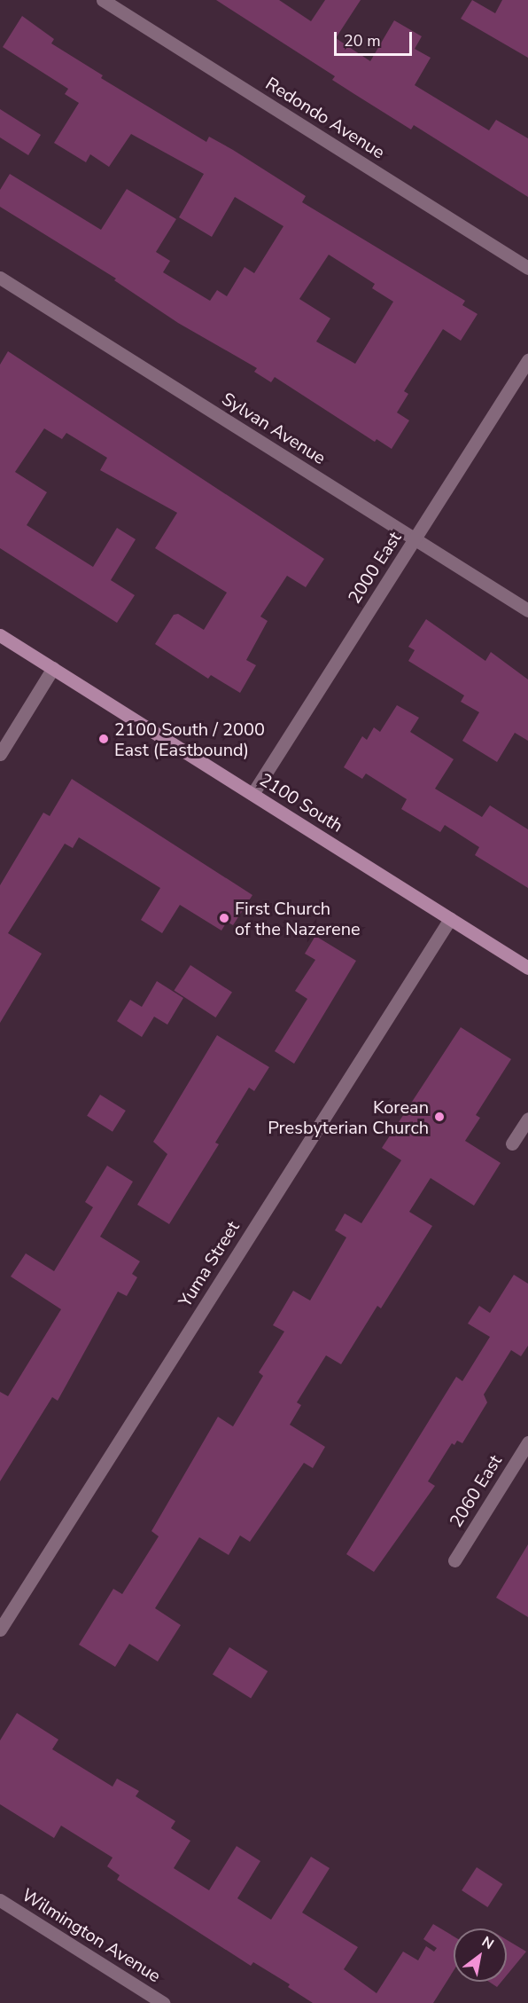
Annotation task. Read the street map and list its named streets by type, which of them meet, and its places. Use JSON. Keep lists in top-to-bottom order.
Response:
{
  "streets": {
    "main road": ["2100 South"],
    "street": [
      "Redondo Avenue",
      "Sylvan Avenue",
      "2000 East",
      "Yuma Street",
      "2060 East",
      "Wilmington Avenue"
    ]
  },
  "crossings": [
    ["Sylvan Avenue", "2000 East"],
    ["2000 East", "2100 South"],
    ["2100 South", "Yuma Street"]
  ],
  "places": ["2100 South / 2000 East (Eastbound)", "First Church of the Nazerene", "Korean Presbyterian Church"],
  "scale_bar": "20 m",
  "north": "top right"
}
